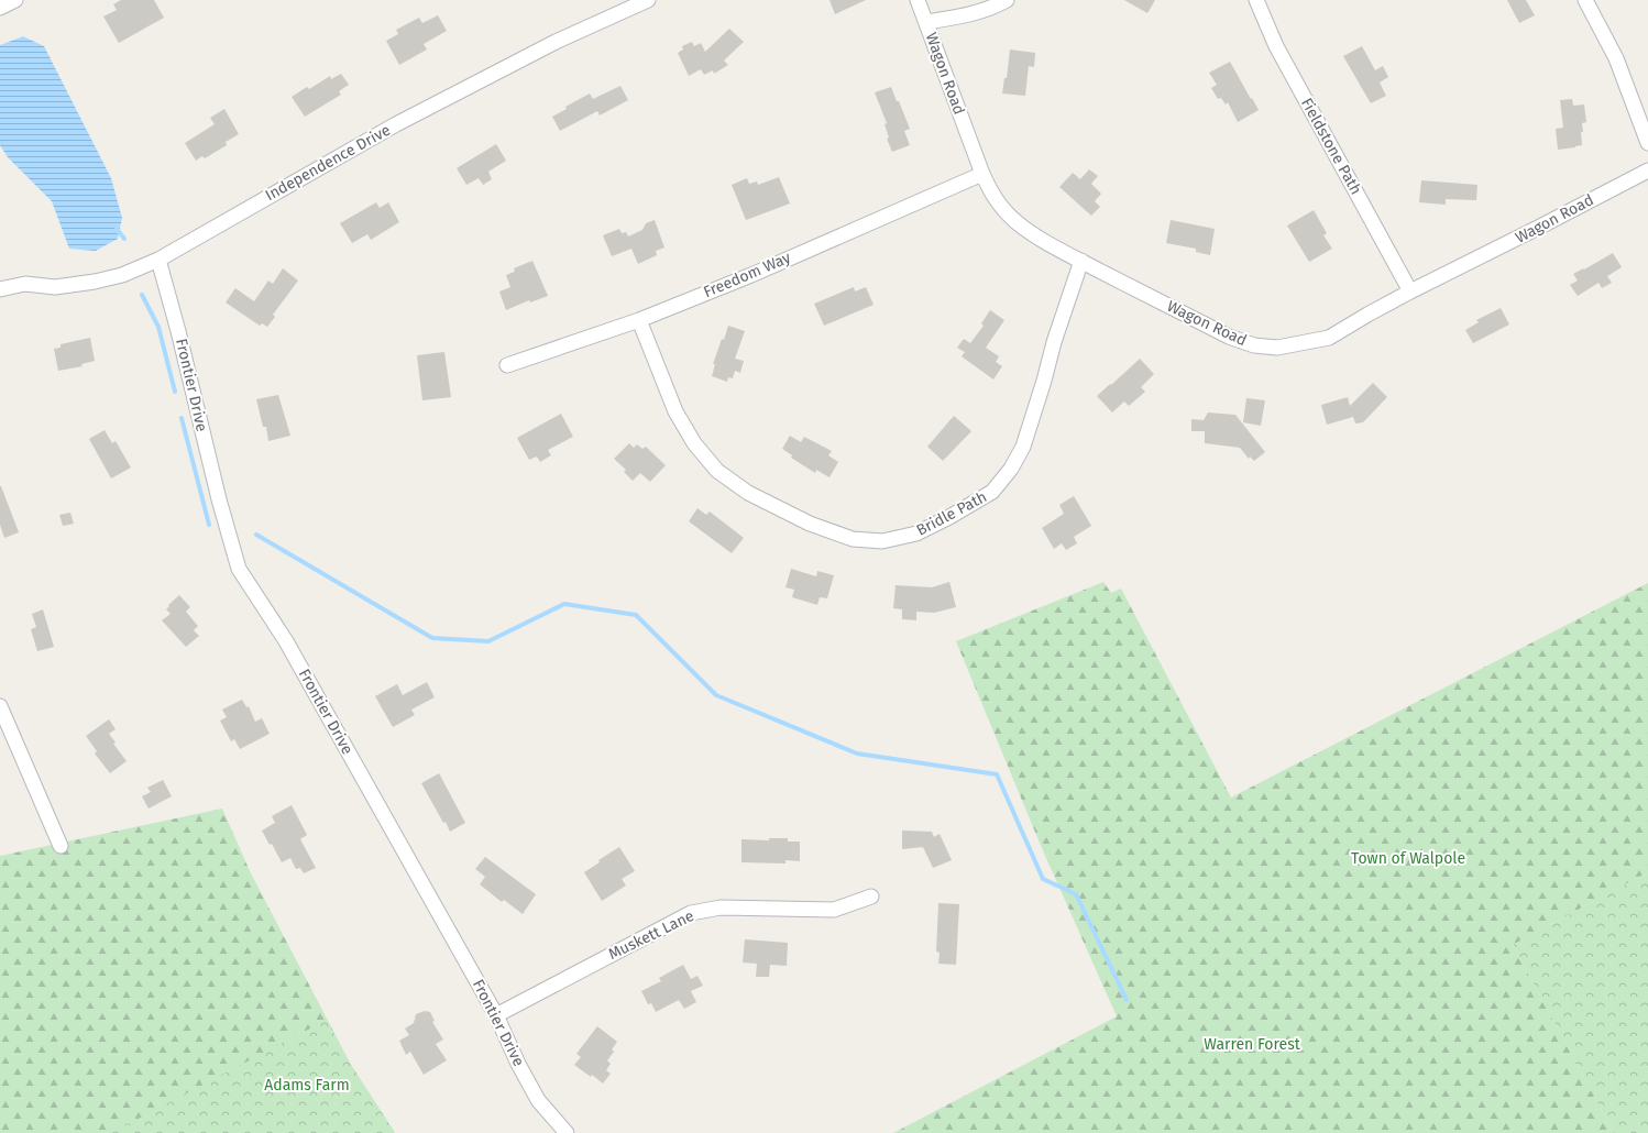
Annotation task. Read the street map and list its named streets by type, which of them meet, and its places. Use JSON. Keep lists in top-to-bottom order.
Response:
{
  "streets": {
    "street": [
      "Wagon Road",
      "Fieldstone Path",
      "Independence Drive",
      "Freedom Way",
      "Frontier Drive",
      "Bridle Path",
      "Muskett Lane"
    ]
  },
  "crossings": [
    ["Wagon Road", "Fieldstone Path"],
    ["Wagon Road", "Freedom Way"],
    ["Wagon Road", "Bridle Path"],
    ["Independence Drive", "Frontier Drive"],
    ["Freedom Way", "Bridle Path"],
    ["Frontier Drive", "Muskett Lane"]
  ],
  "parks": ["Town of Walpole", "Warren Forest", "Adams Farm"]
}
